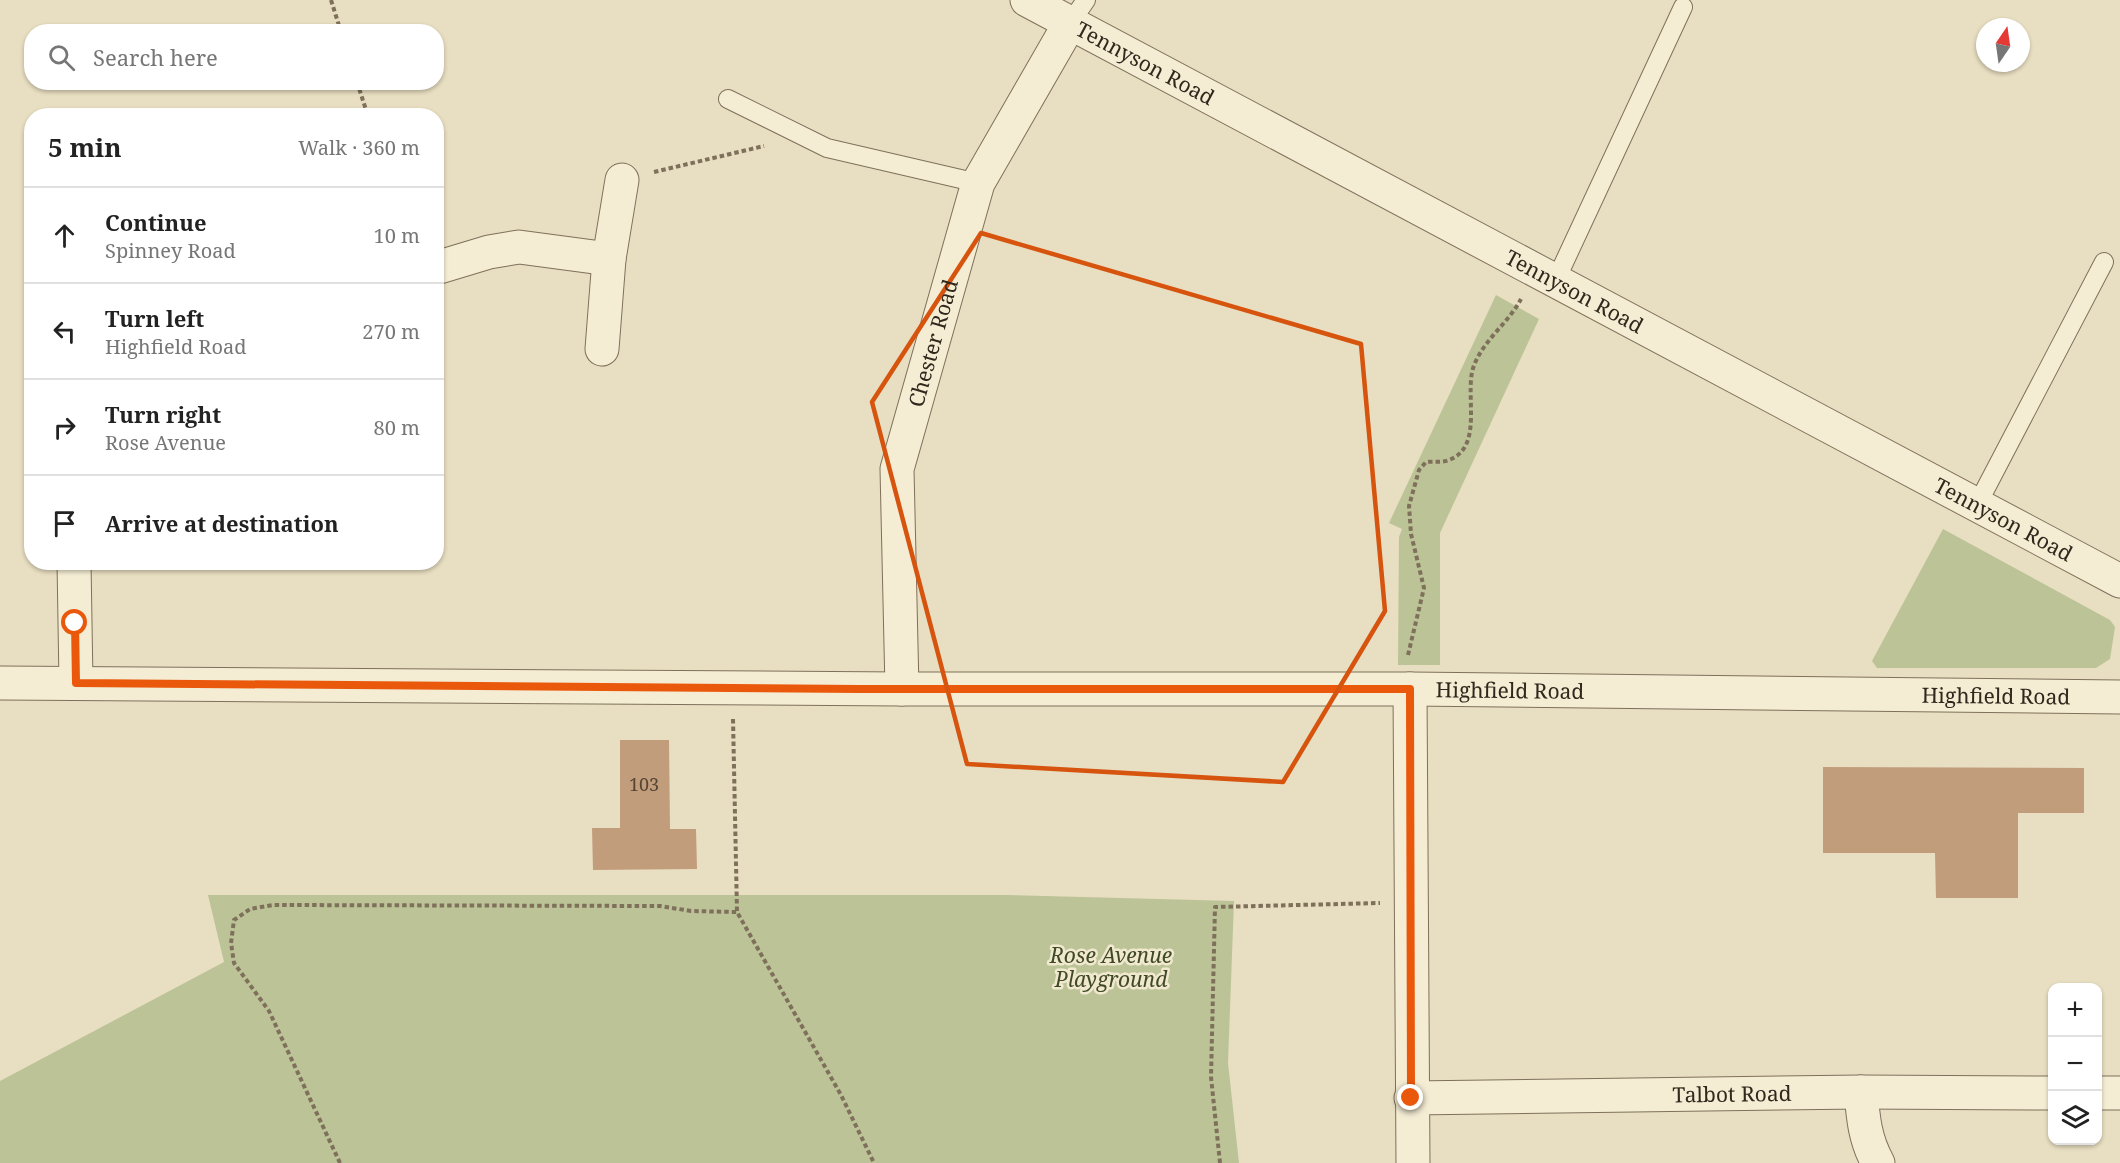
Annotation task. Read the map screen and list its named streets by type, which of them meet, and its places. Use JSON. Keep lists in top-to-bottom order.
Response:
{
  "streets": {
    "street": [
      "Tennyson Road",
      "Chester Road",
      "Highfield Road",
      "Talbot Road"
    ]
  },
  "crossings": [
    ["Tennyson Road", "Chester Road"],
    ["Chester Road", "Highfield Road"]
  ],
  "parks": ["Rose Avenue Playground"],
  "house_numbers": ["103"],
  "north": "top",
  "page": {
    "search": "Search here",
    "heading": ["5 min", "Walk · 360 m"],
    "list": [
      ["Continue", "Spinney Road", "10 m"],
      ["Turn left", "Highfield Road", "270 m"],
      ["Turn right", "Rose Avenue", "80 m"],
      "Arrive at destination"
    ],
    "map_buttons": ["+", "−"]
  }
}
